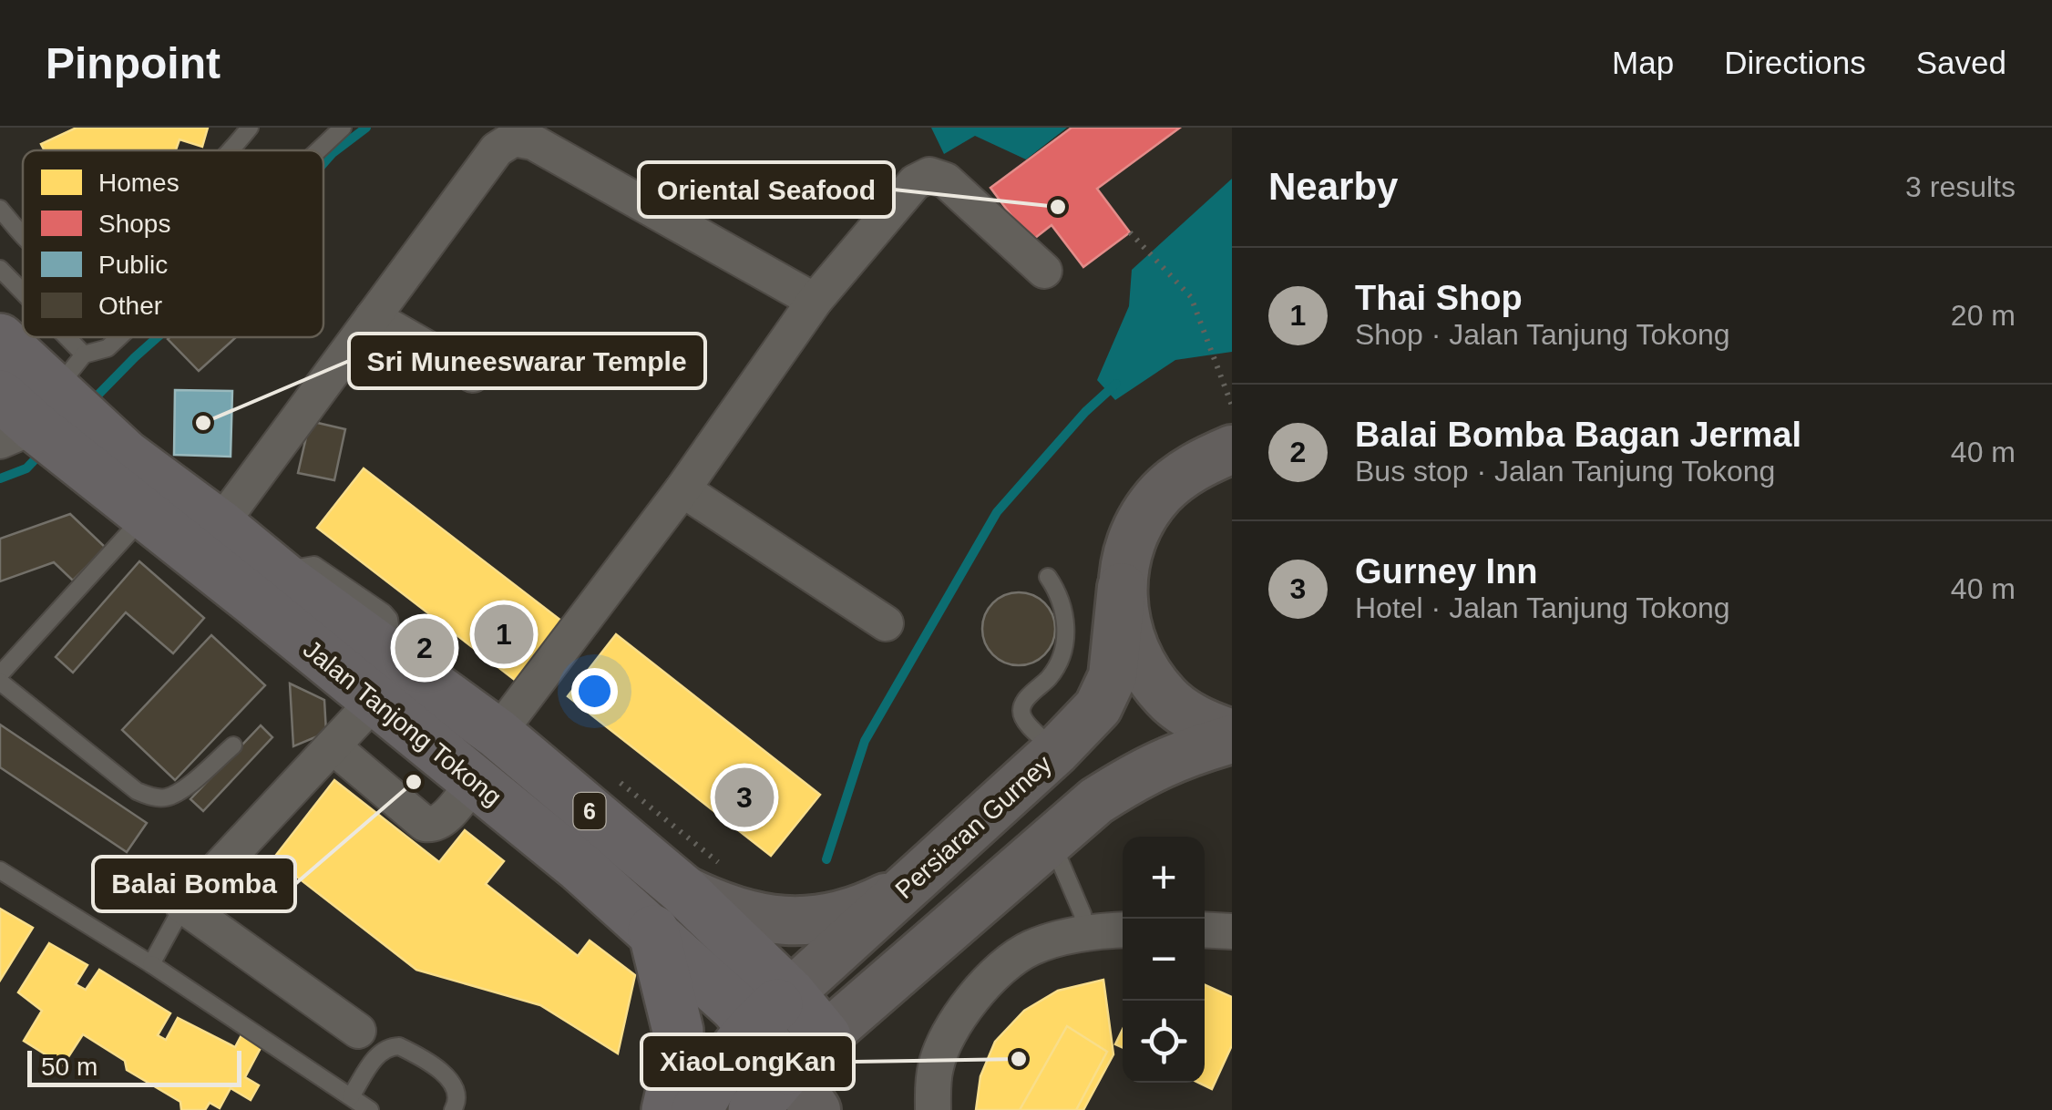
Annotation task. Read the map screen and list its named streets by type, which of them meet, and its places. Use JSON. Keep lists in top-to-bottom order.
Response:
{
  "streets": {
    "main road": ["Jalan Tanjong Tokong", "6", "Persiaran Gurney"]
  },
  "crossings": [
    ["Jalan Tanjong Tokong", "6"],
    ["Jalan Tanjong Tokong", "Persiaran Gurney"]
  ],
  "places": [
    "Oriental Seafood",
    "Sri Muneeswarar Temple",
    "Balai Bomba",
    "XiaoLongKan"
  ],
  "legend": [
    "Homes",
    "Shops",
    "Public",
    "Other"
  ],
  "scale_bar": "50 m",
  "page": {
    "header": "Pinpoint",
    "nav": ["Map", "Directions", "Saved"],
    "heading": ["Nearby", "3 results"],
    "list": [
      {
        "mark": "1",
        "name": "Thai Shop",
        "note": "Shop · Jalan Tanjung Tokong",
        "value": "20 m"
      },
      {
        "mark": "2",
        "name": "Balai Bomba Bagan Jermal",
        "note": "Bus stop · Jalan Tanjung Tokong",
        "value": "40 m"
      },
      {
        "mark": "3",
        "name": "Gurney Inn",
        "note": "Hotel · Jalan Tanjung Tokong",
        "value": "40 m"
      }
    ],
    "pins": ["1", "2", "3"],
    "map_buttons": ["+", "−"],
    "scale": "50 m"
  }
}
